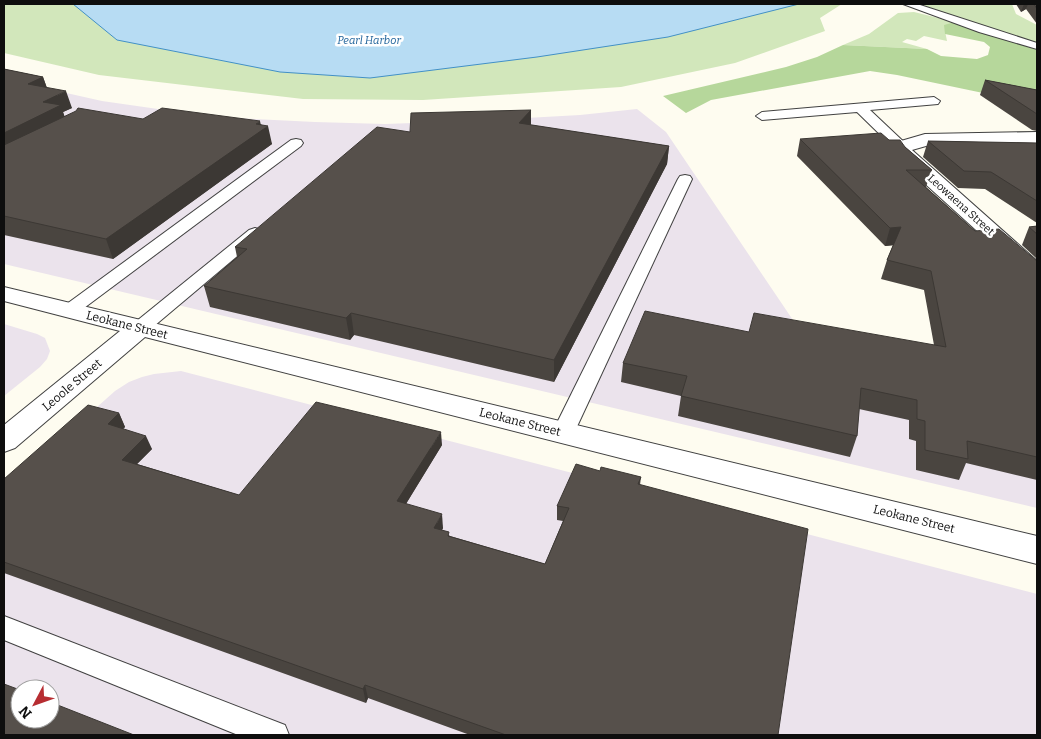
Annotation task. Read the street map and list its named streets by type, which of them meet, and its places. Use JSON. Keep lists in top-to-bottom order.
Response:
{
  "streets": {
    "street": ["Leowaena Street", "Leokane Street", "Leoole Street"]
  },
  "crossings": [
    ["Leokane Street", "Leoole Street"]
  ],
  "water": ["Pearl Harbor"],
  "north": "bottom left"
}
